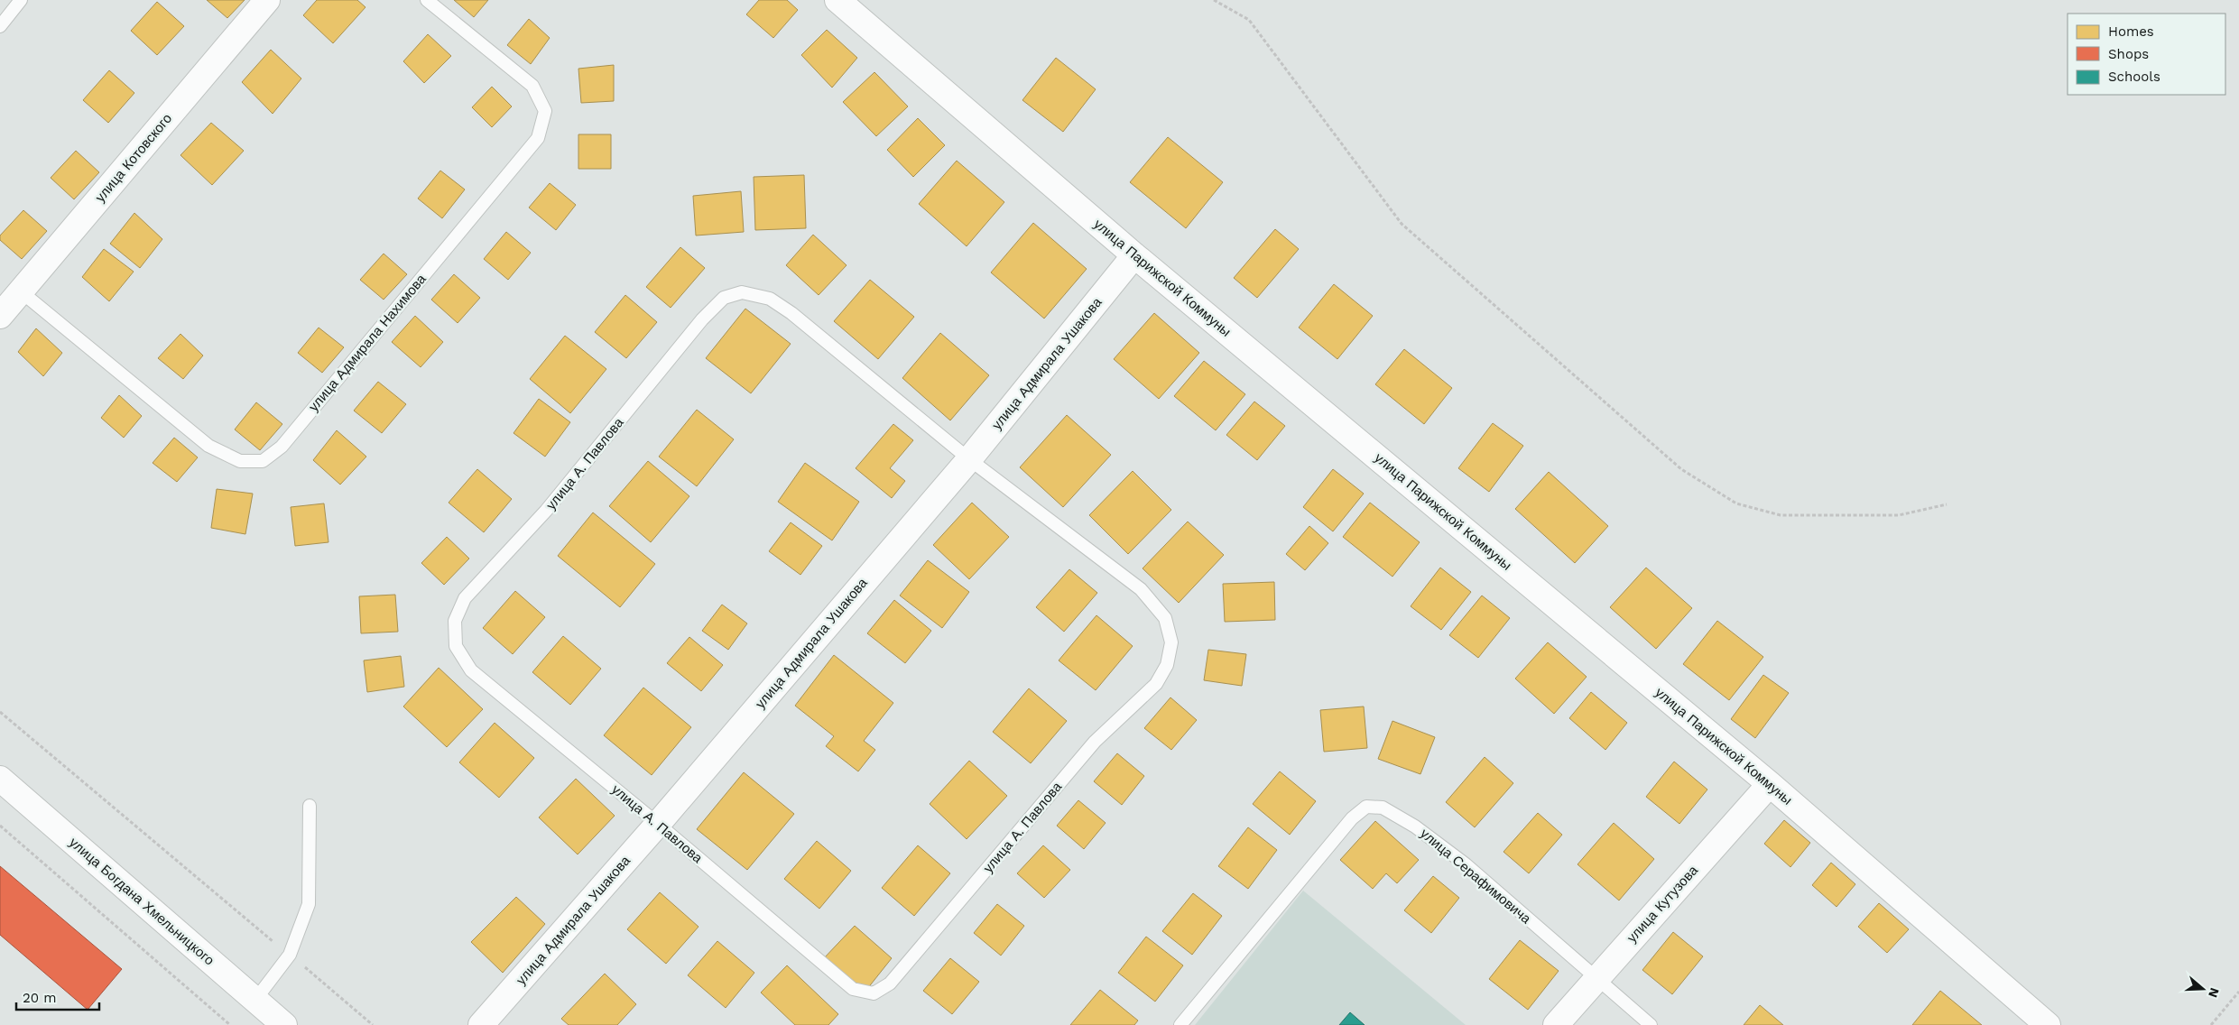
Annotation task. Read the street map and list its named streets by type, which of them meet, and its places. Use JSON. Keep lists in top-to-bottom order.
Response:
{
  "streets": {
    "street": [
      "улица Котовского",
      "улица Парижской Коммуны",
      "улица Адмирала Ушакова",
      "улица Богдана Хмельницкого",
      "улица Кутузова"
    ],
    "lane": ["улица Адмирала Нахимова", "улица А. Павлова", "улица Серафимовича"]
  },
  "crossings": [
    ["улица Котовского", "улица Адмирала Нахимова"],
    ["улица Парижской Коммуны", "улица Адмирала Ушакова"],
    ["улица Парижской Коммуны", "улица Кутузова"],
    ["улица Адмирала Ушакова", "улица А. Павлова"],
    ["улица Серафимовича", "улица Кутузова"]
  ],
  "legend": ["Homes", "Shops", "Schools"],
  "scale_bar": "20 m",
  "north": "right"
}
